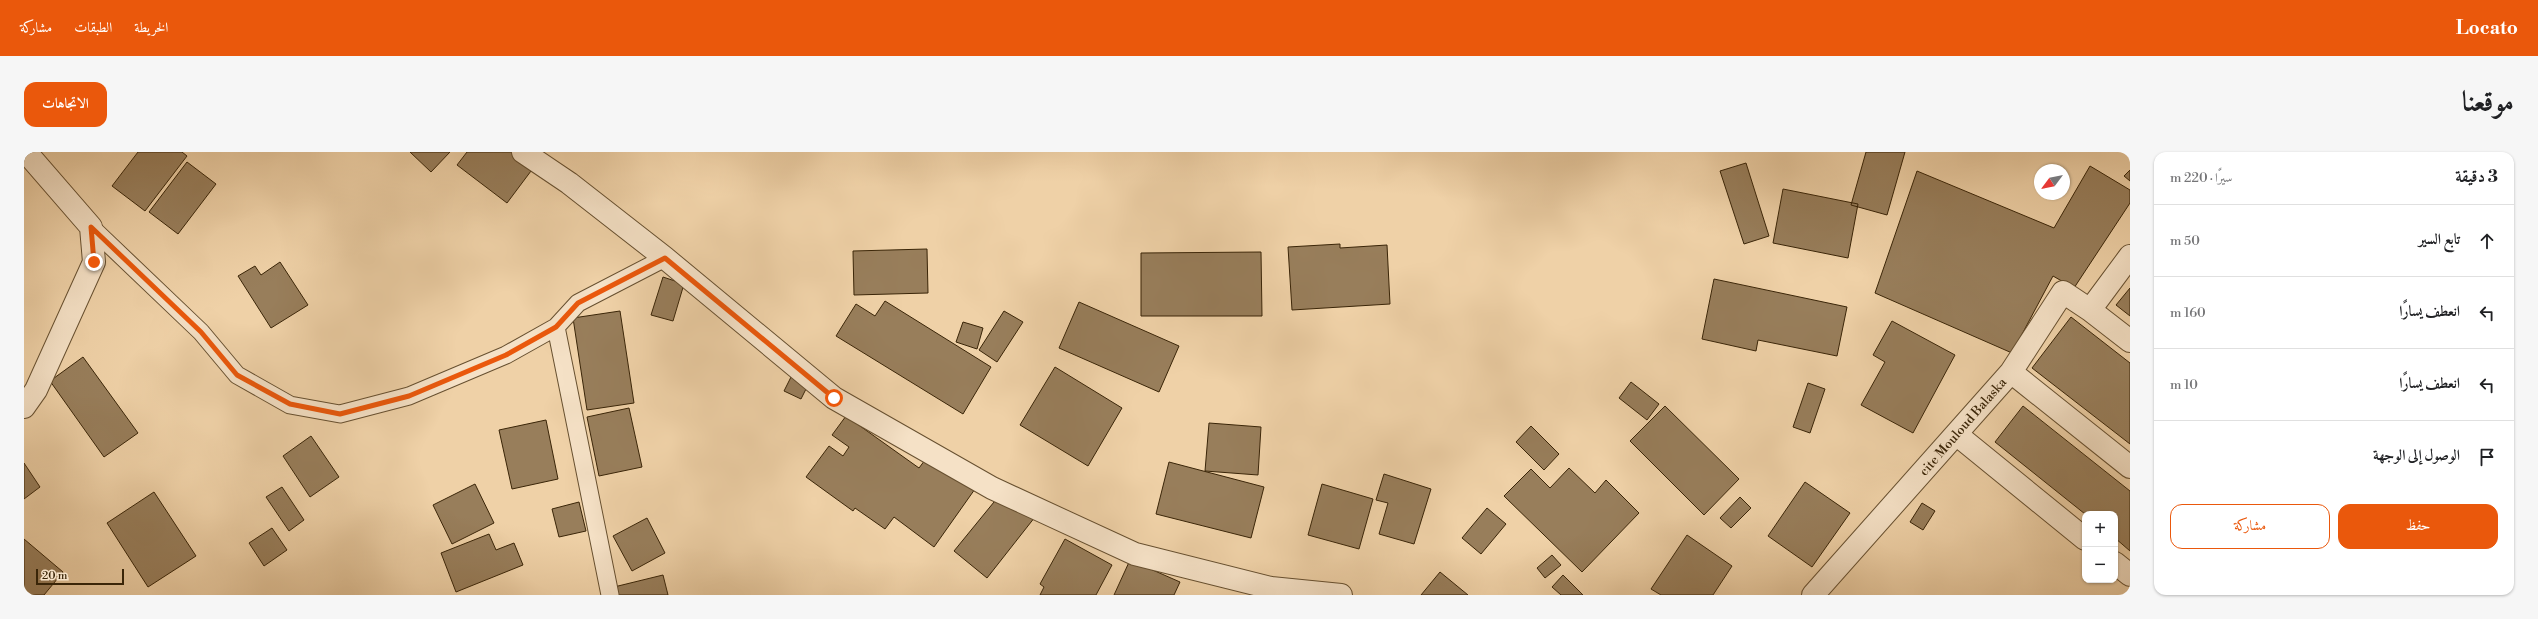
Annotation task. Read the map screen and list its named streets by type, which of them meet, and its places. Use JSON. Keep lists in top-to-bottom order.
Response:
{
  "streets": {
    "street": ["cite Mouloud Balaska"]
  },
  "scale_bar": "20 m",
  "north": "bottom left",
  "page": {
    "header": "Locato",
    "nav": ["الخريطة", "الطبقات", "مشاركة"],
    "title": "موقعنا",
    "buttons": [
      "الاتجاهات",
      ["حفظ", "مشاركة"]
    ],
    "heading": ["3 دقيقة", "سيرًا · 220 m"],
    "list": [
      ["تابع السير", "50 m"],
      ["انعطف يسارًا", "160 m"],
      ["انعطف يسارًا", "10 m"],
      "الوصول إلى الوجهة"
    ],
    "map_buttons": ["+", "−"],
    "scale": "20 m"
  }
}
